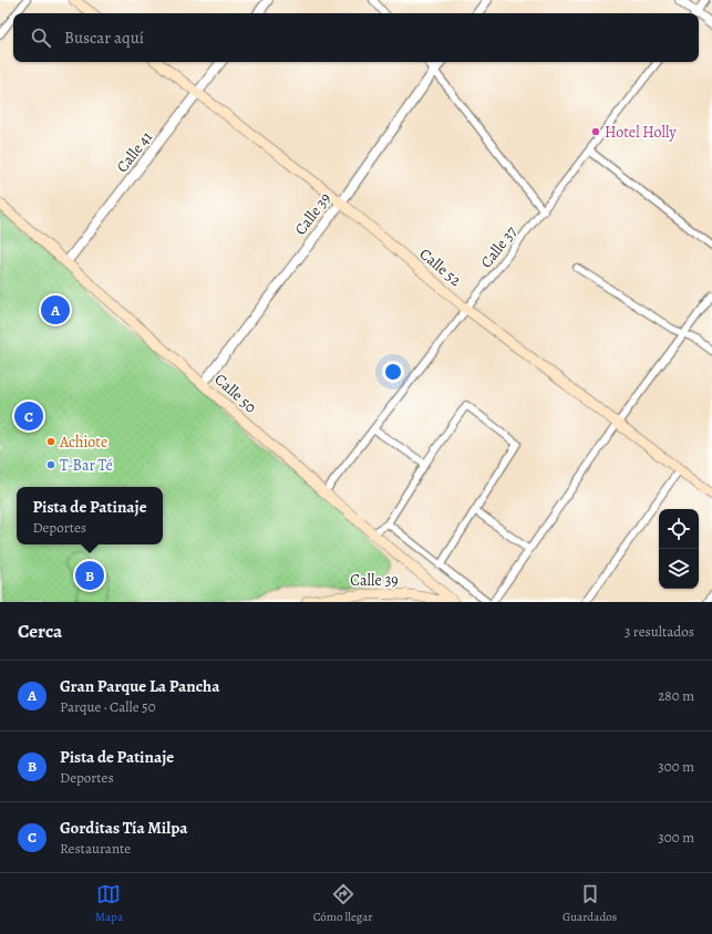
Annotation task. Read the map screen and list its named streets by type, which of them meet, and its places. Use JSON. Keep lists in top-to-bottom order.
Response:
{
  "streets": {
    "main road": ["Calle 39", "Calle 52", "Calle 50"],
    "street": ["Calle 41", "Calle 37"]
  },
  "crossings": [
    ["Calle 41", "Calle 52"],
    ["Calle 41", "Calle 50"],
    ["Calle 39", "Calle 52"],
    ["Calle 39", "Calle 50"],
    ["Calle 37", "Calle 52"],
    ["Calle 37", "Calle 50"]
  ],
  "places": ["Hotel Holly", "Achiote", "T-Bar Té"],
  "page": {
    "search": "Buscar aquí",
    "pins": ["A", "C", "B"],
    "popup": ["Pista de Patinaje", "Deportes"],
    "heading": ["Cerca", "3 resultados"],
    "list": [
      {
        "mark": "A",
        "name": "Gran Parque La Pancha",
        "note": "Parque · Calle 50",
        "value": "280 m"
      },
      {
        "mark": "B",
        "name": "Pista de Patinaje",
        "note": "Deportes",
        "value": "300 m"
      },
      {
        "mark": "C",
        "name": "Gorditas Tía Milpa",
        "note": "Restaurante",
        "value": "300 m"
      }
    ],
    "nav": ["Mapa", "Cómo llegar", "Guardados"]
  }
}
